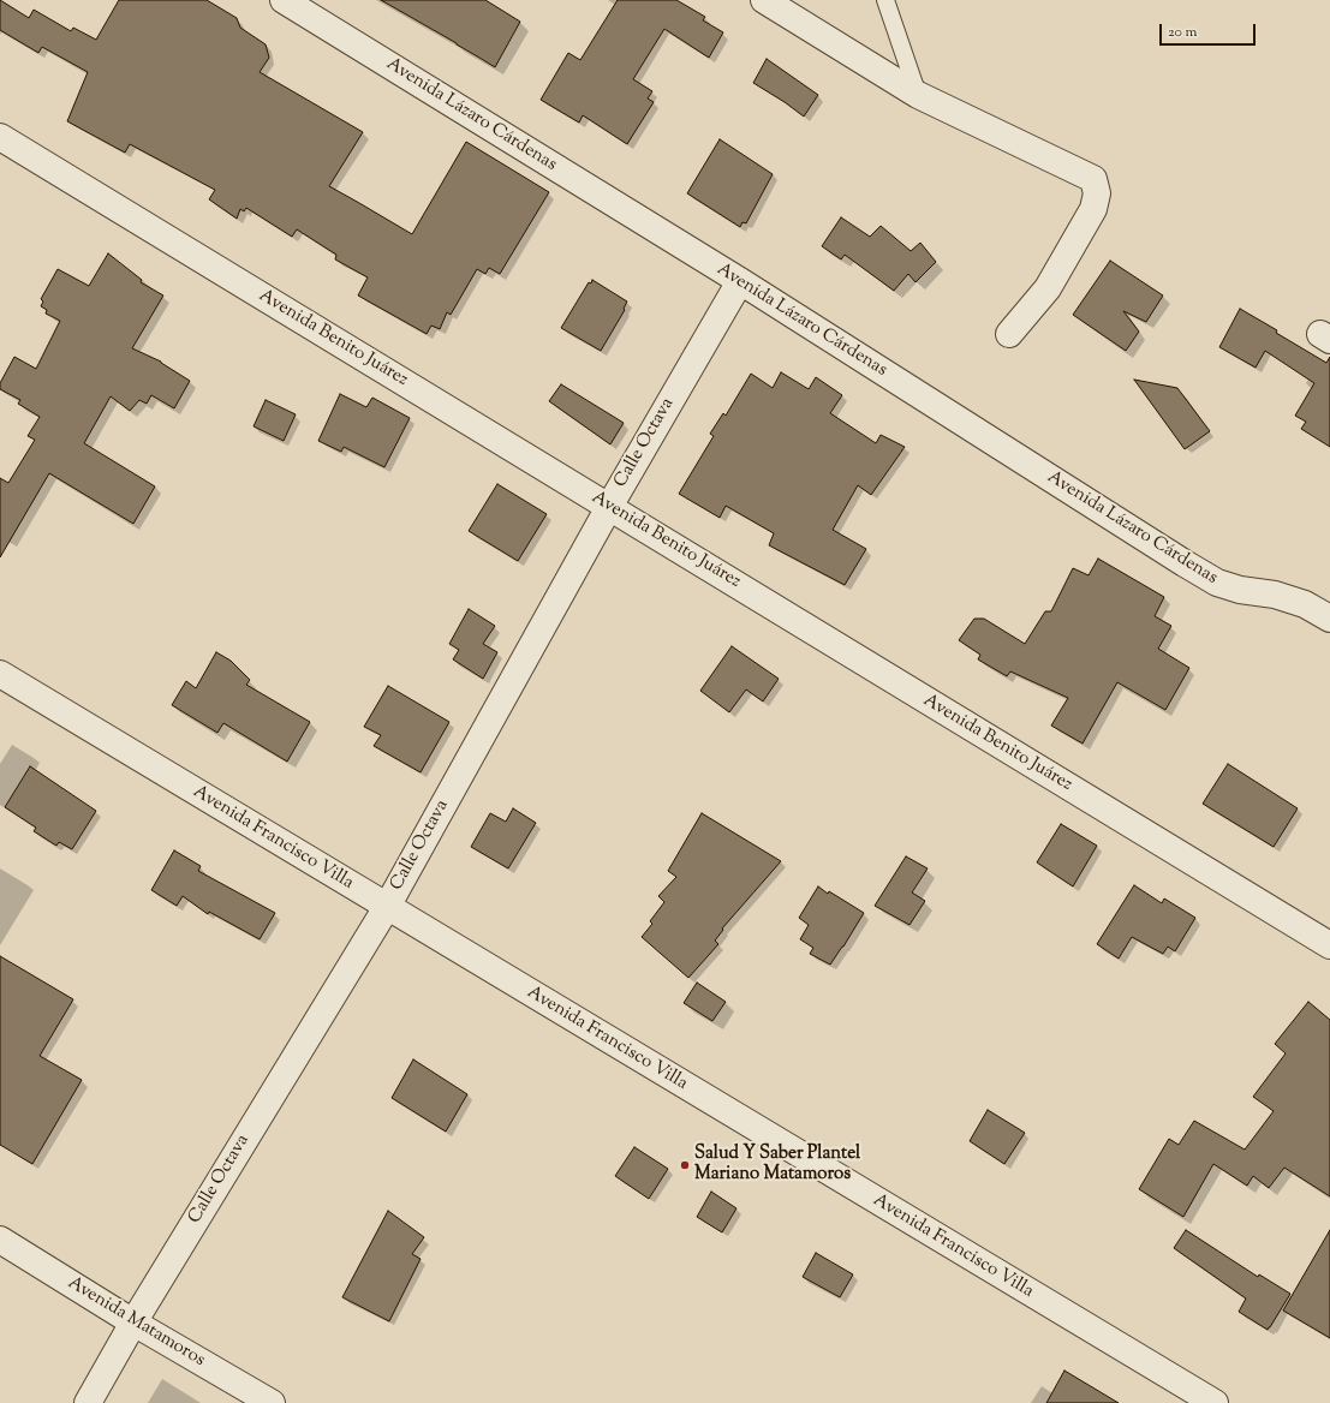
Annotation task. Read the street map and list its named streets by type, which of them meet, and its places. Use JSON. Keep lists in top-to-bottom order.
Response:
{
  "streets": {
    "street": [
      "Avenida Lázaro Cárdenas",
      "Avenida Benito Juárez",
      "Calle Octava",
      "Avenida Francisco Villa",
      "Avenida Matamoros"
    ]
  },
  "crossings": [
    ["Avenida Lázaro Cárdenas", "Calle Octava"],
    ["Avenida Benito Juárez", "Calle Octava"],
    ["Calle Octava", "Avenida Francisco Villa"],
    ["Calle Octava", "Avenida Matamoros"]
  ],
  "places": ["Salud Y Saber Plantel Mariano Matamoros"],
  "scale_bar": "20 m"
}
